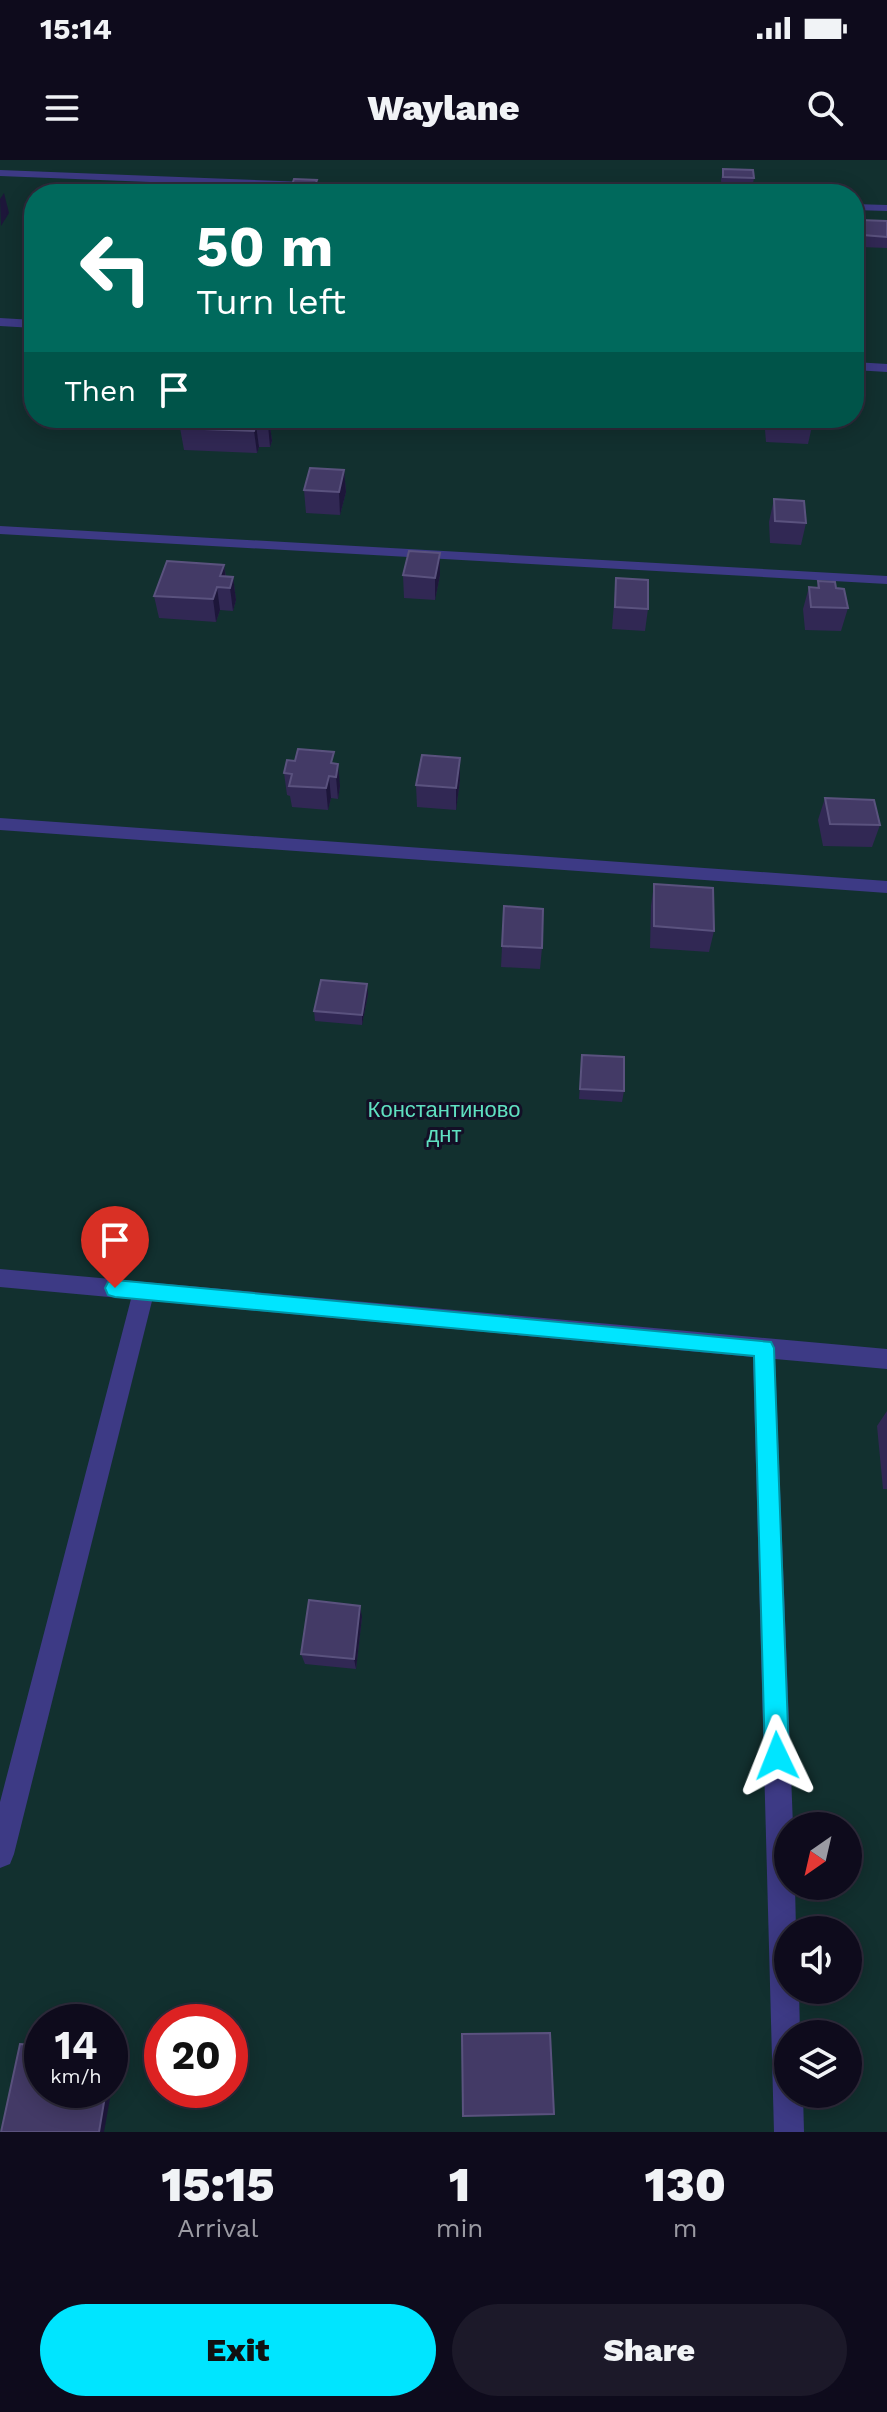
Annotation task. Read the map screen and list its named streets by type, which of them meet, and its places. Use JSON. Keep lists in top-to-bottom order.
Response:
{
  "parks": ["Константиново днт"],
  "north": "bottom left",
  "page": {
    "status": "15:14",
    "header": "Waylane",
    "turn": ["50 m", "Turn left"],
    "then": "Then",
    "speed": "14 km/h",
    "limit": "20",
    "eta": [
      "15:15",
      "Arrival",
      "1",
      "min",
      "130",
      "m"
    ],
    "buttons": ["Exit", "Share"]
  }
}
